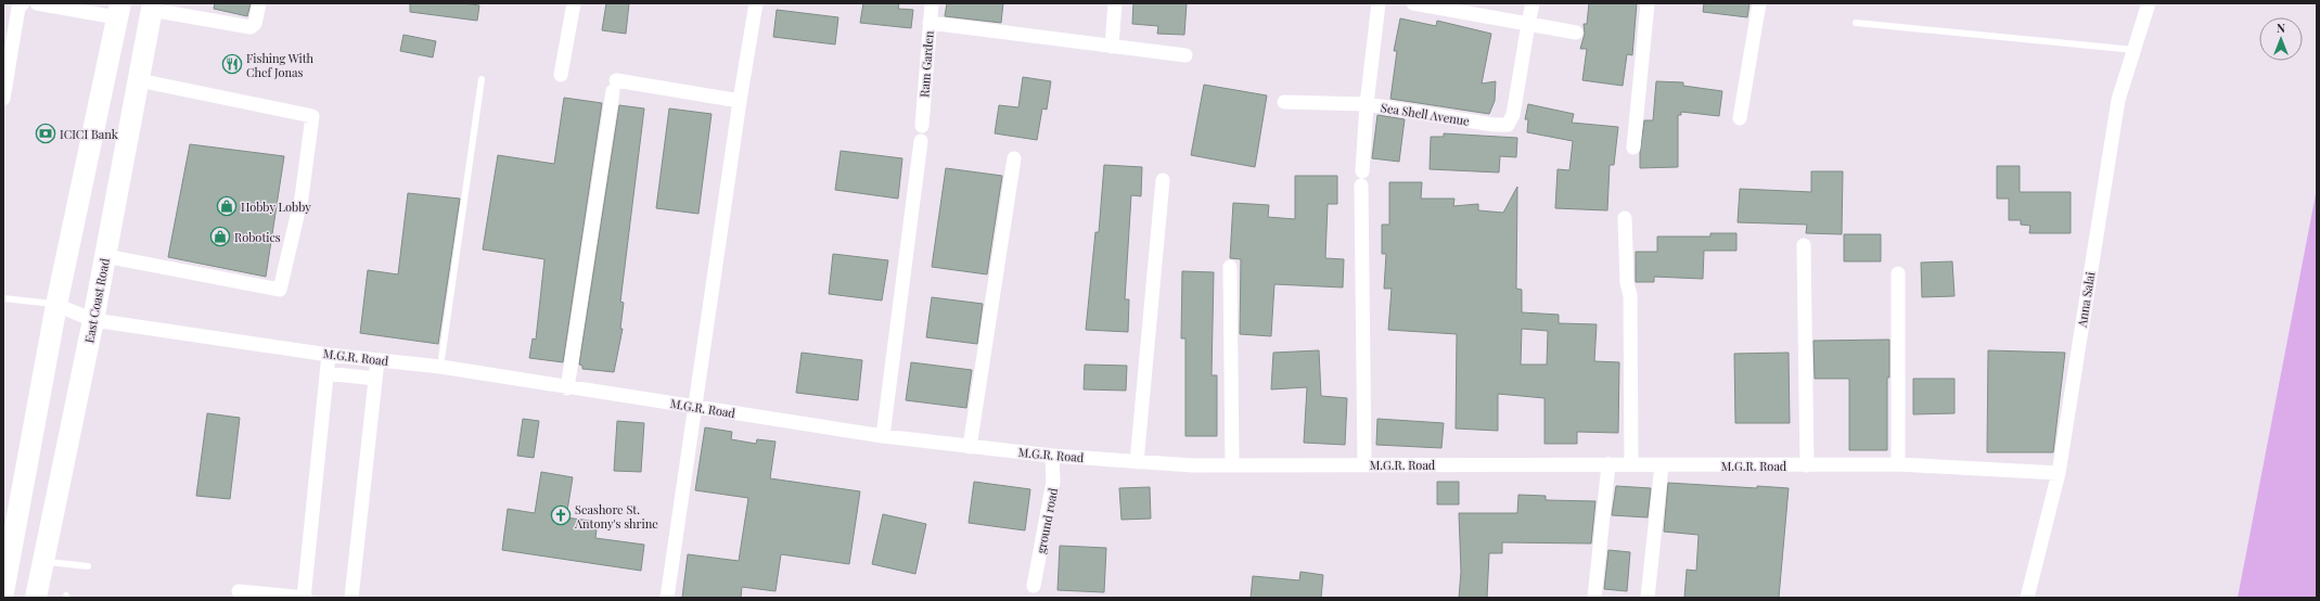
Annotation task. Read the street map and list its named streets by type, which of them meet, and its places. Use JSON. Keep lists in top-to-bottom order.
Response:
{
  "streets": {
    "main road": ["East Coast Road"],
    "street": [
      "Ram Garden",
      "Sea Shell Avenue",
      "Anna Salai",
      "M.G.R. Road",
      "ground road"
    ]
  },
  "crossings": [
    ["Anna Salai", "M.G.R. Road"],
    ["East Coast Road", "M.G.R. Road"],
    ["M.G.R. Road", "ground road"]
  ],
  "places": {
    "restaurant": ["Fishing With Chef Jonas"],
    "bank": ["ICICI Bank"],
    "shop": ["Hobby Lobby", "Robotics"],
    "church": ["Seashore St. Antony's shrine"]
  },
  "north": "top"
}
